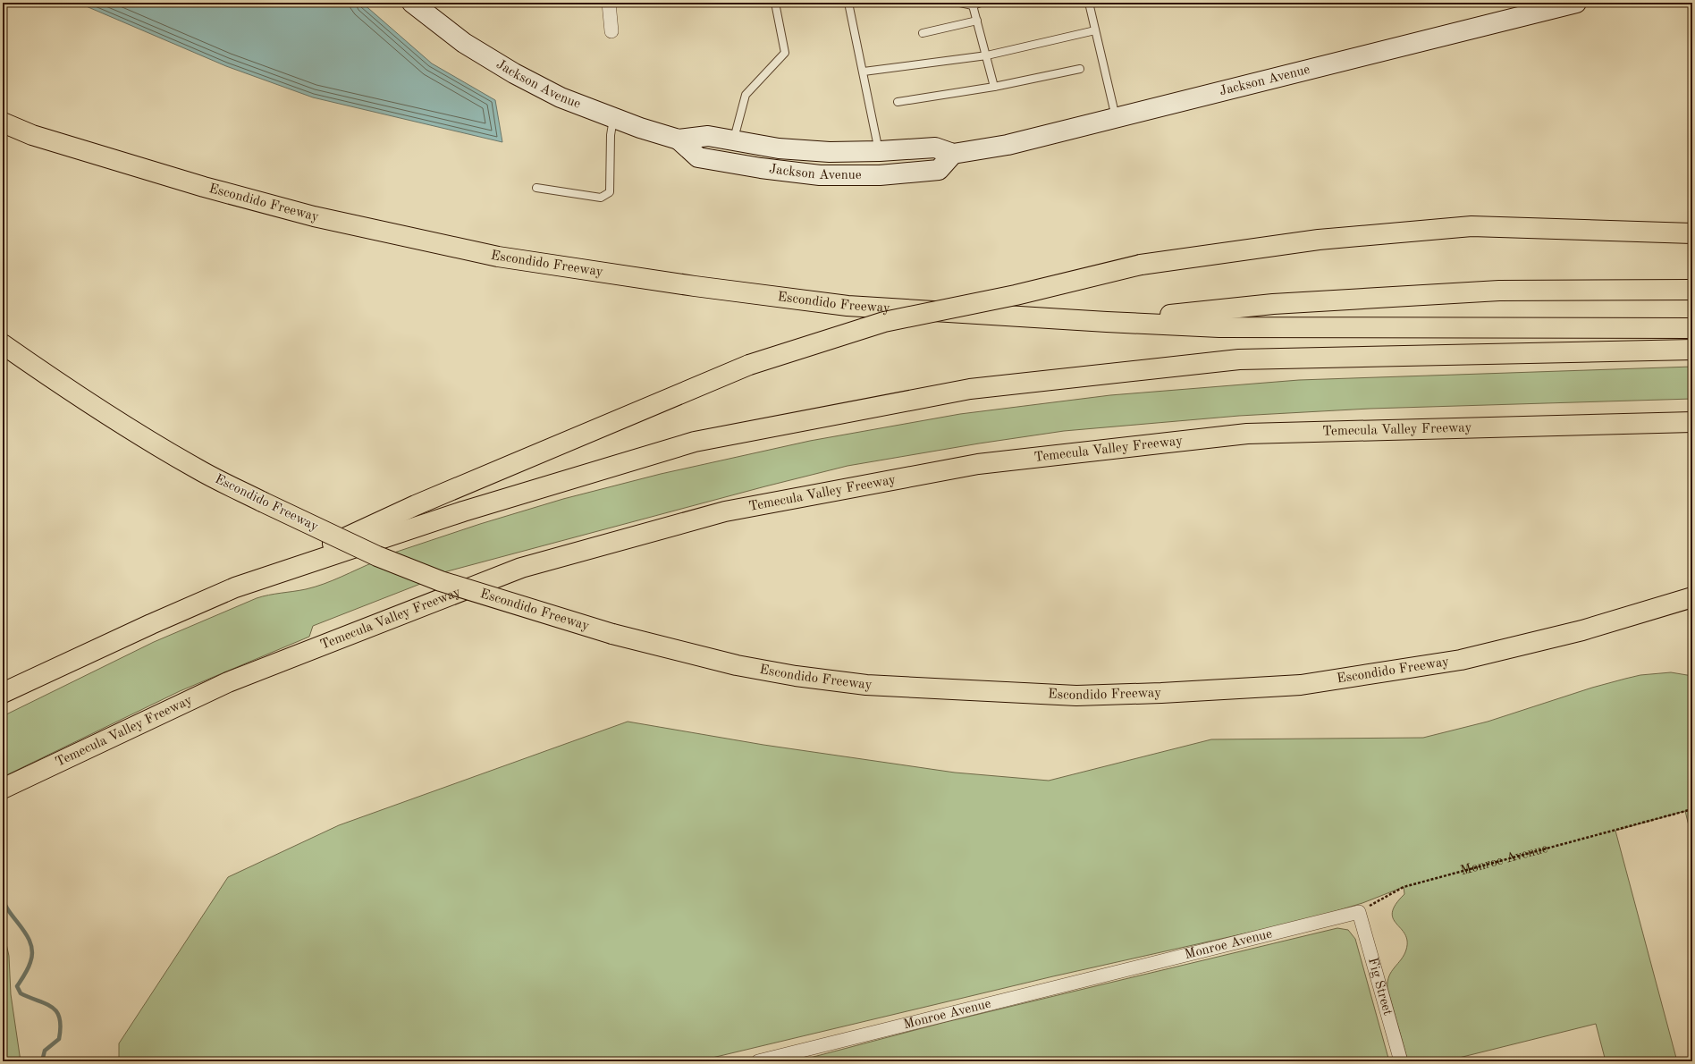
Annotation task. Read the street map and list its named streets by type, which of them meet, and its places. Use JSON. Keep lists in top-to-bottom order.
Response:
{
  "streets": {
    "highway": ["Escondido Freeway", "Temecula Valley Freeway"],
    "main road": ["Jackson Avenue"],
    "street": ["Monroe Avenue", "Fig Street"]
  },
  "crossings": [
    ["Monroe Avenue", "Fig Street"]
  ]
}
